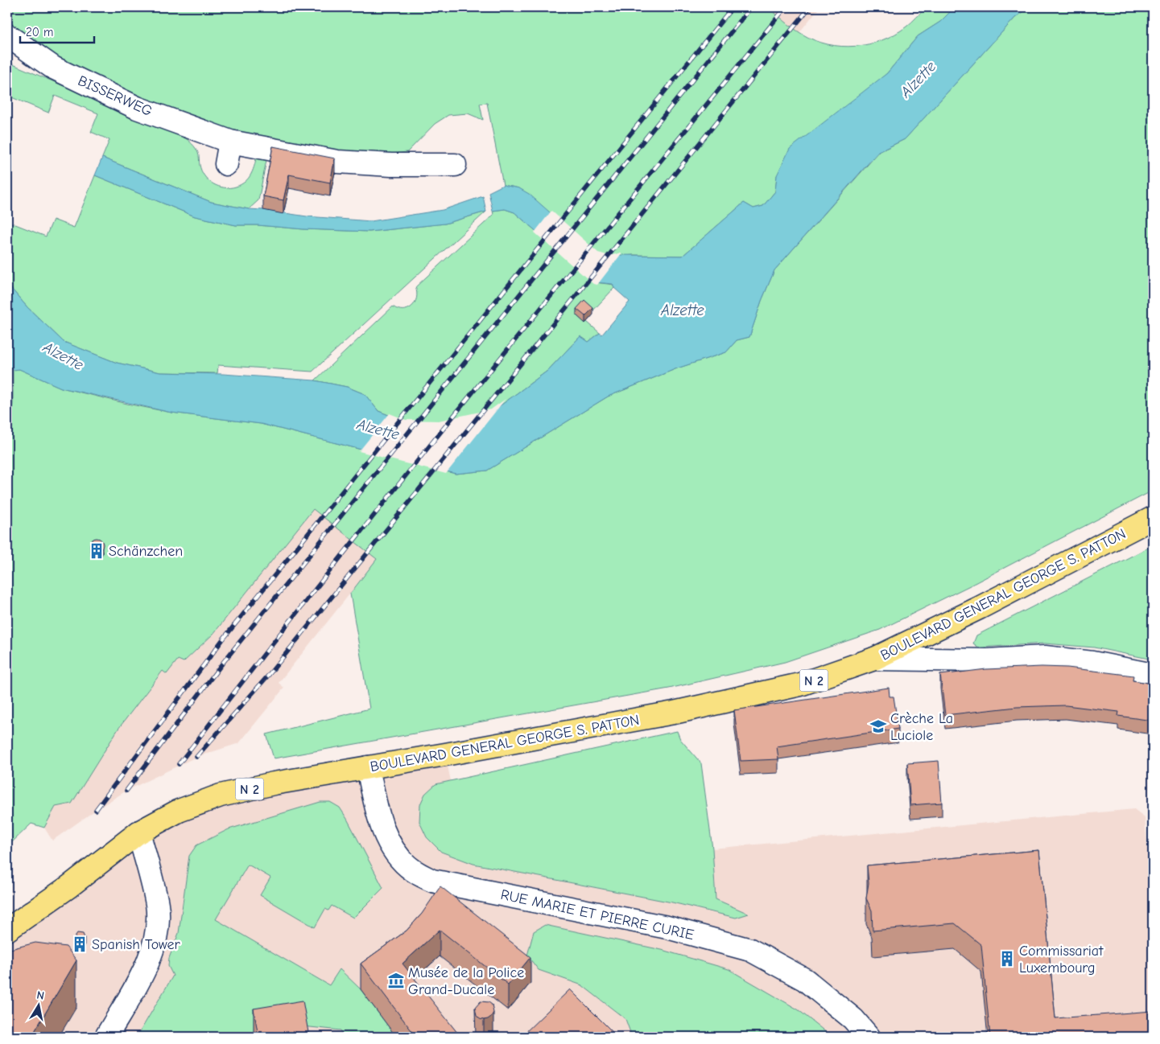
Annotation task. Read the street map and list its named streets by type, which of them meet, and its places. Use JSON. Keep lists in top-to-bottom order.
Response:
{
  "streets": {
    "main road": ["BOULEVARD GENERAL GEORGE S. PATTON", "N 2"],
    "street": ["BISSERWEG", "RUE MARIE ET PIERRE CURIE"]
  },
  "crossings": [
    ["BOULEVARD GENERAL GEORGE S. PATTON", "N 2"],
    ["BOULEVARD GENERAL GEORGE S. PATTON", "RUE MARIE ET PIERRE CURIE"]
  ],
  "water": ["Alzette"],
  "places": {
    "building": ["Schänzchen", "Spanish Tower", "Commissariat Luxembourg"],
    "school or university": ["Crèche La Luciole"],
    "museum": ["Musée de la Police Grand-Ducale"]
  },
  "scale_bar": "20 m",
  "north": "top"
}
